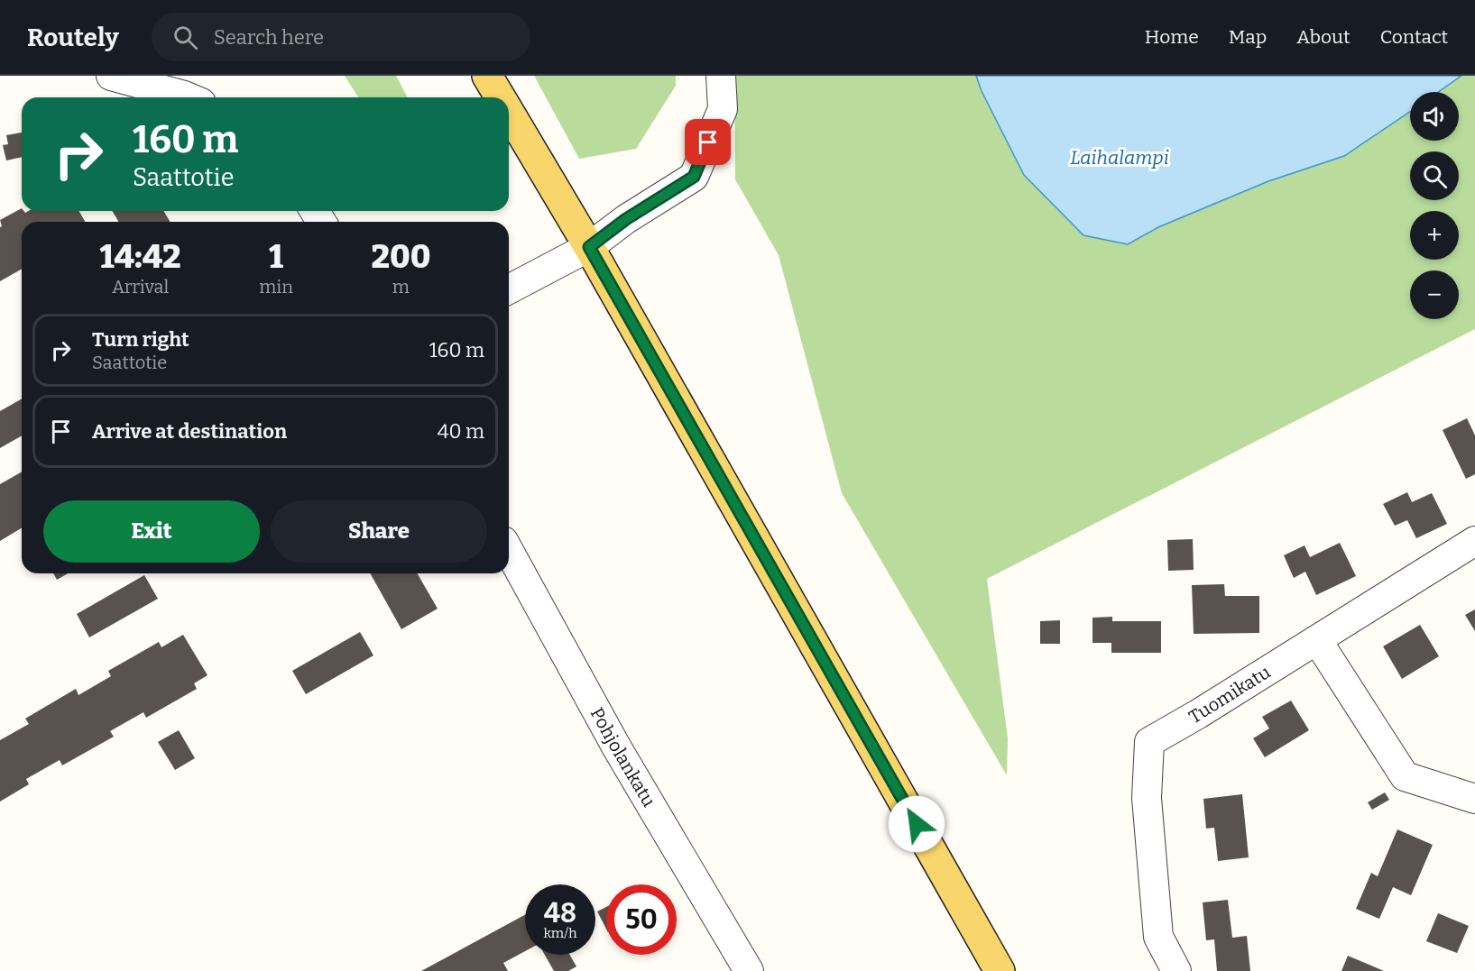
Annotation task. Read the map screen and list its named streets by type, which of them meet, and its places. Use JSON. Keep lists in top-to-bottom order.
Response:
{
  "streets": {
    "street": ["Tuomikatu", "Pohjolankatu"]
  },
  "water": ["Laihalampi"],
  "page": {
    "header": "Routely",
    "search": "Search here",
    "nav": [
      "Home",
      "Map",
      "About",
      "Contact"
    ],
    "map_buttons": ["+", "−"],
    "turn": ["160 m", "Saattotie"],
    "eta": [
      "14:42",
      "Arrival",
      "1",
      "min",
      "200",
      "m"
    ],
    "list": [
      {
        "name": "Turn right",
        "note": "Saattotie",
        "value": "160 m"
      },
      {
        "name": "Arrive at destination",
        "value": "40 m"
      }
    ],
    "buttons": ["Exit", "Share"],
    "speed": "48 km/h",
    "limit": "50"
  }
}
